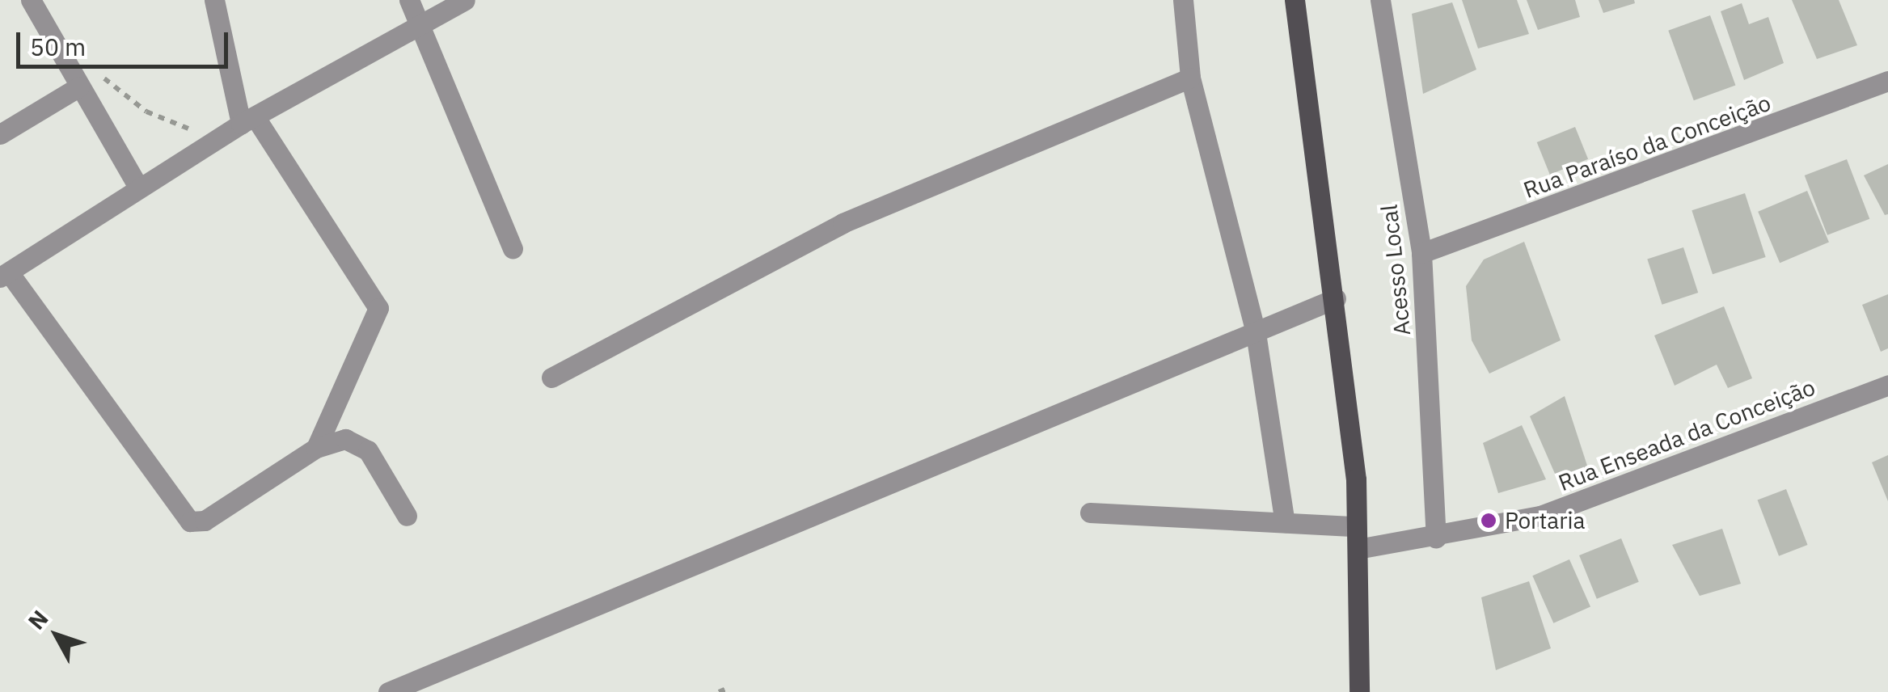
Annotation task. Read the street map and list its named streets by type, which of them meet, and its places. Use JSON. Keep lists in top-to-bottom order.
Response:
{
  "streets": {
    "street": ["Rua Paraíso da Conceição", "Acesso Local", "Rua Enseada da Conceição"]
  },
  "crossings": [
    ["Rua Paraíso da Conceição", "Acesso Local"],
    ["Acesso Local", "Rua Enseada da Conceição"]
  ],
  "places": ["Portaria"],
  "scale_bar": "50 m",
  "north": "top left"
}
